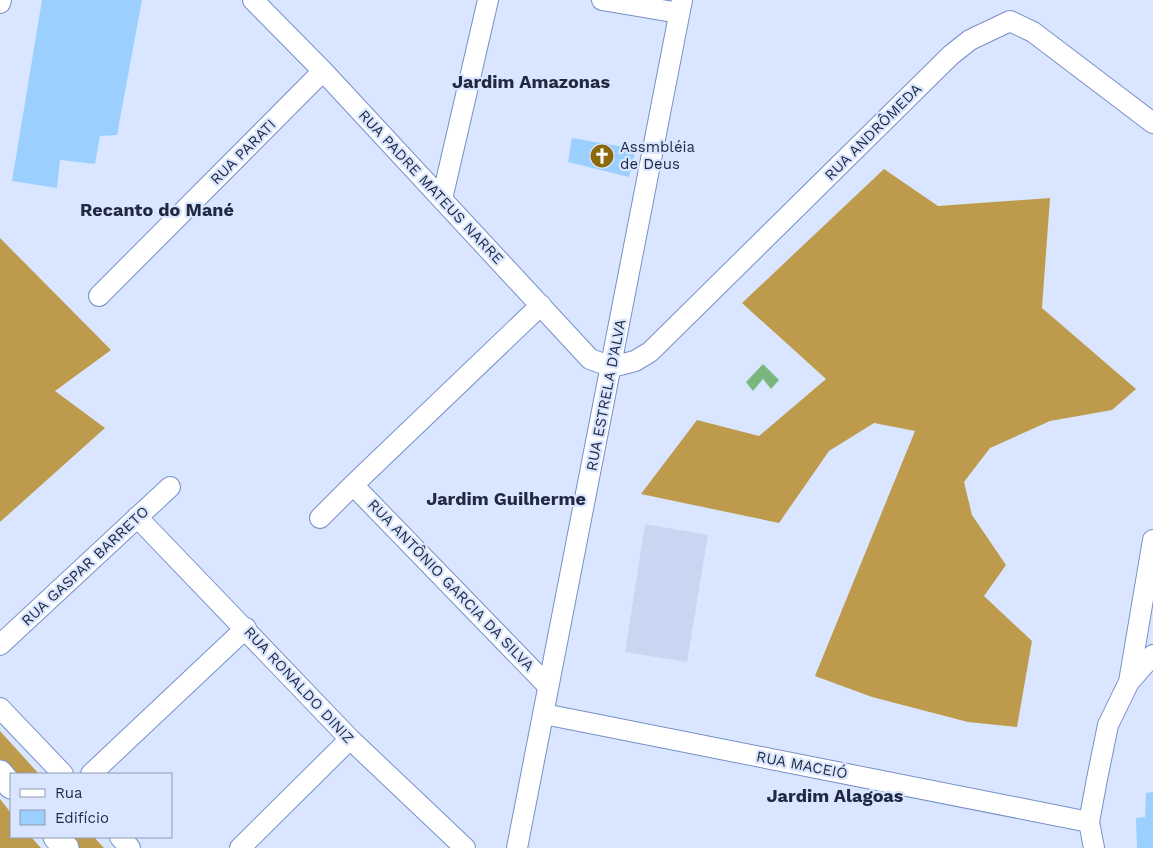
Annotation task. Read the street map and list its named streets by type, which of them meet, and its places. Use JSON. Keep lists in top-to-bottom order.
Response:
{
  "streets": {
    "street": [
      "RUA ANDRÔMEDA",
      "RUA PARATI",
      "RUA PADRE MATEUS NARRE",
      "RUA ESTRELA D'ALVA",
      "RUA GASPAR BARRETO",
      "RUA ANTÔNIO GARCIA DA SILVA",
      "RUA RONALDO DINIZ",
      "RUA MACEIÓ"
    ]
  },
  "crossings": [
    ["RUA ANDRÔMEDA", "RUA PADRE MATEUS NARRE"],
    ["RUA ANDRÔMEDA", "RUA ESTRELA D'ALVA"],
    ["RUA PARATI", "RUA PADRE MATEUS NARRE"],
    ["RUA PADRE MATEUS NARRE", "RUA ESTRELA D'ALVA"],
    ["RUA ESTRELA D'ALVA", "RUA ANTÔNIO GARCIA DA SILVA"],
    ["RUA ESTRELA D'ALVA", "RUA MACEIÓ"],
    ["RUA GASPAR BARRETO", "RUA RONALDO DINIZ"]
  ],
  "districts": [
    "Jardim Amazonas",
    "Recanto do Mané",
    "Jardim Guilherme",
    "Jardim Alagoas"
  ],
  "places": {
    "church": ["Assmbléia de Deus"]
  },
  "legend": ["Rua", "Edifício"]
}
